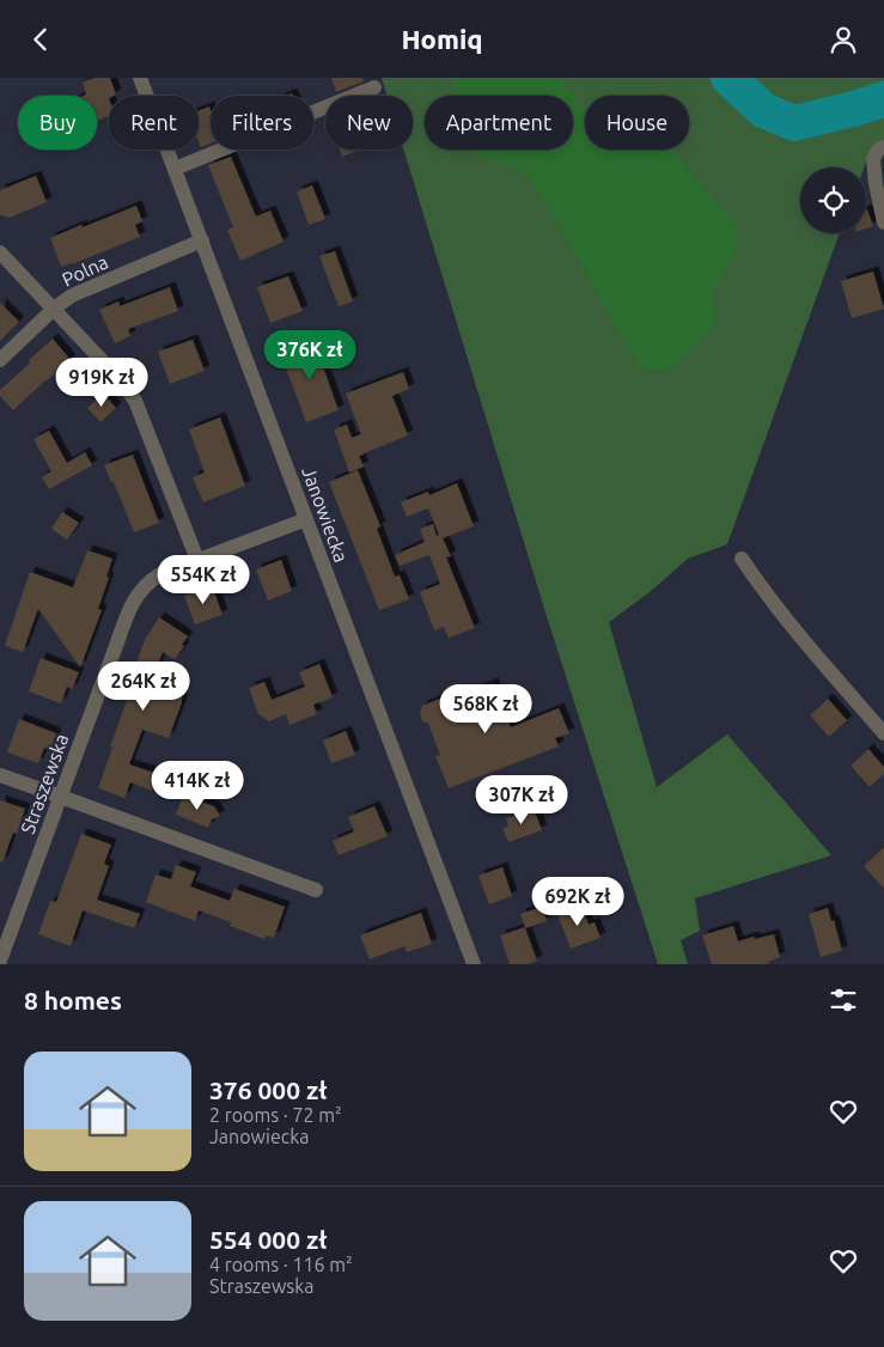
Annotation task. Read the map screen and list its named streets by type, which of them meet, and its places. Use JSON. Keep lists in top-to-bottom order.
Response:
{
  "streets": {
    "street": ["Polna", "Janowiecka", "Straszewska"]
  },
  "crossings": [
    ["Polna", "Janowiecka"],
    ["Janowiecka", "Straszewska"]
  ],
  "page": {
    "header": "Homiq",
    "chip": [
      "Buy",
      "Rent",
      "Filters",
      "New",
      "Apartment",
      "House"
    ],
    "price": [
      "376K zł",
      "919K zł",
      "554K zł",
      "264K zł",
      "568K zł",
      "414K zł",
      "307K zł",
      "692K zł"
    ],
    "heading": "8 homes",
    "list": [
      {
        "name": "376 000 zł",
        "note": "2 rooms · 72 m² · Janowiecka"
      },
      {
        "name": "554 000 zł",
        "note": "4 rooms · 116 m² · Straszewska"
      }
    ]
  }
}
